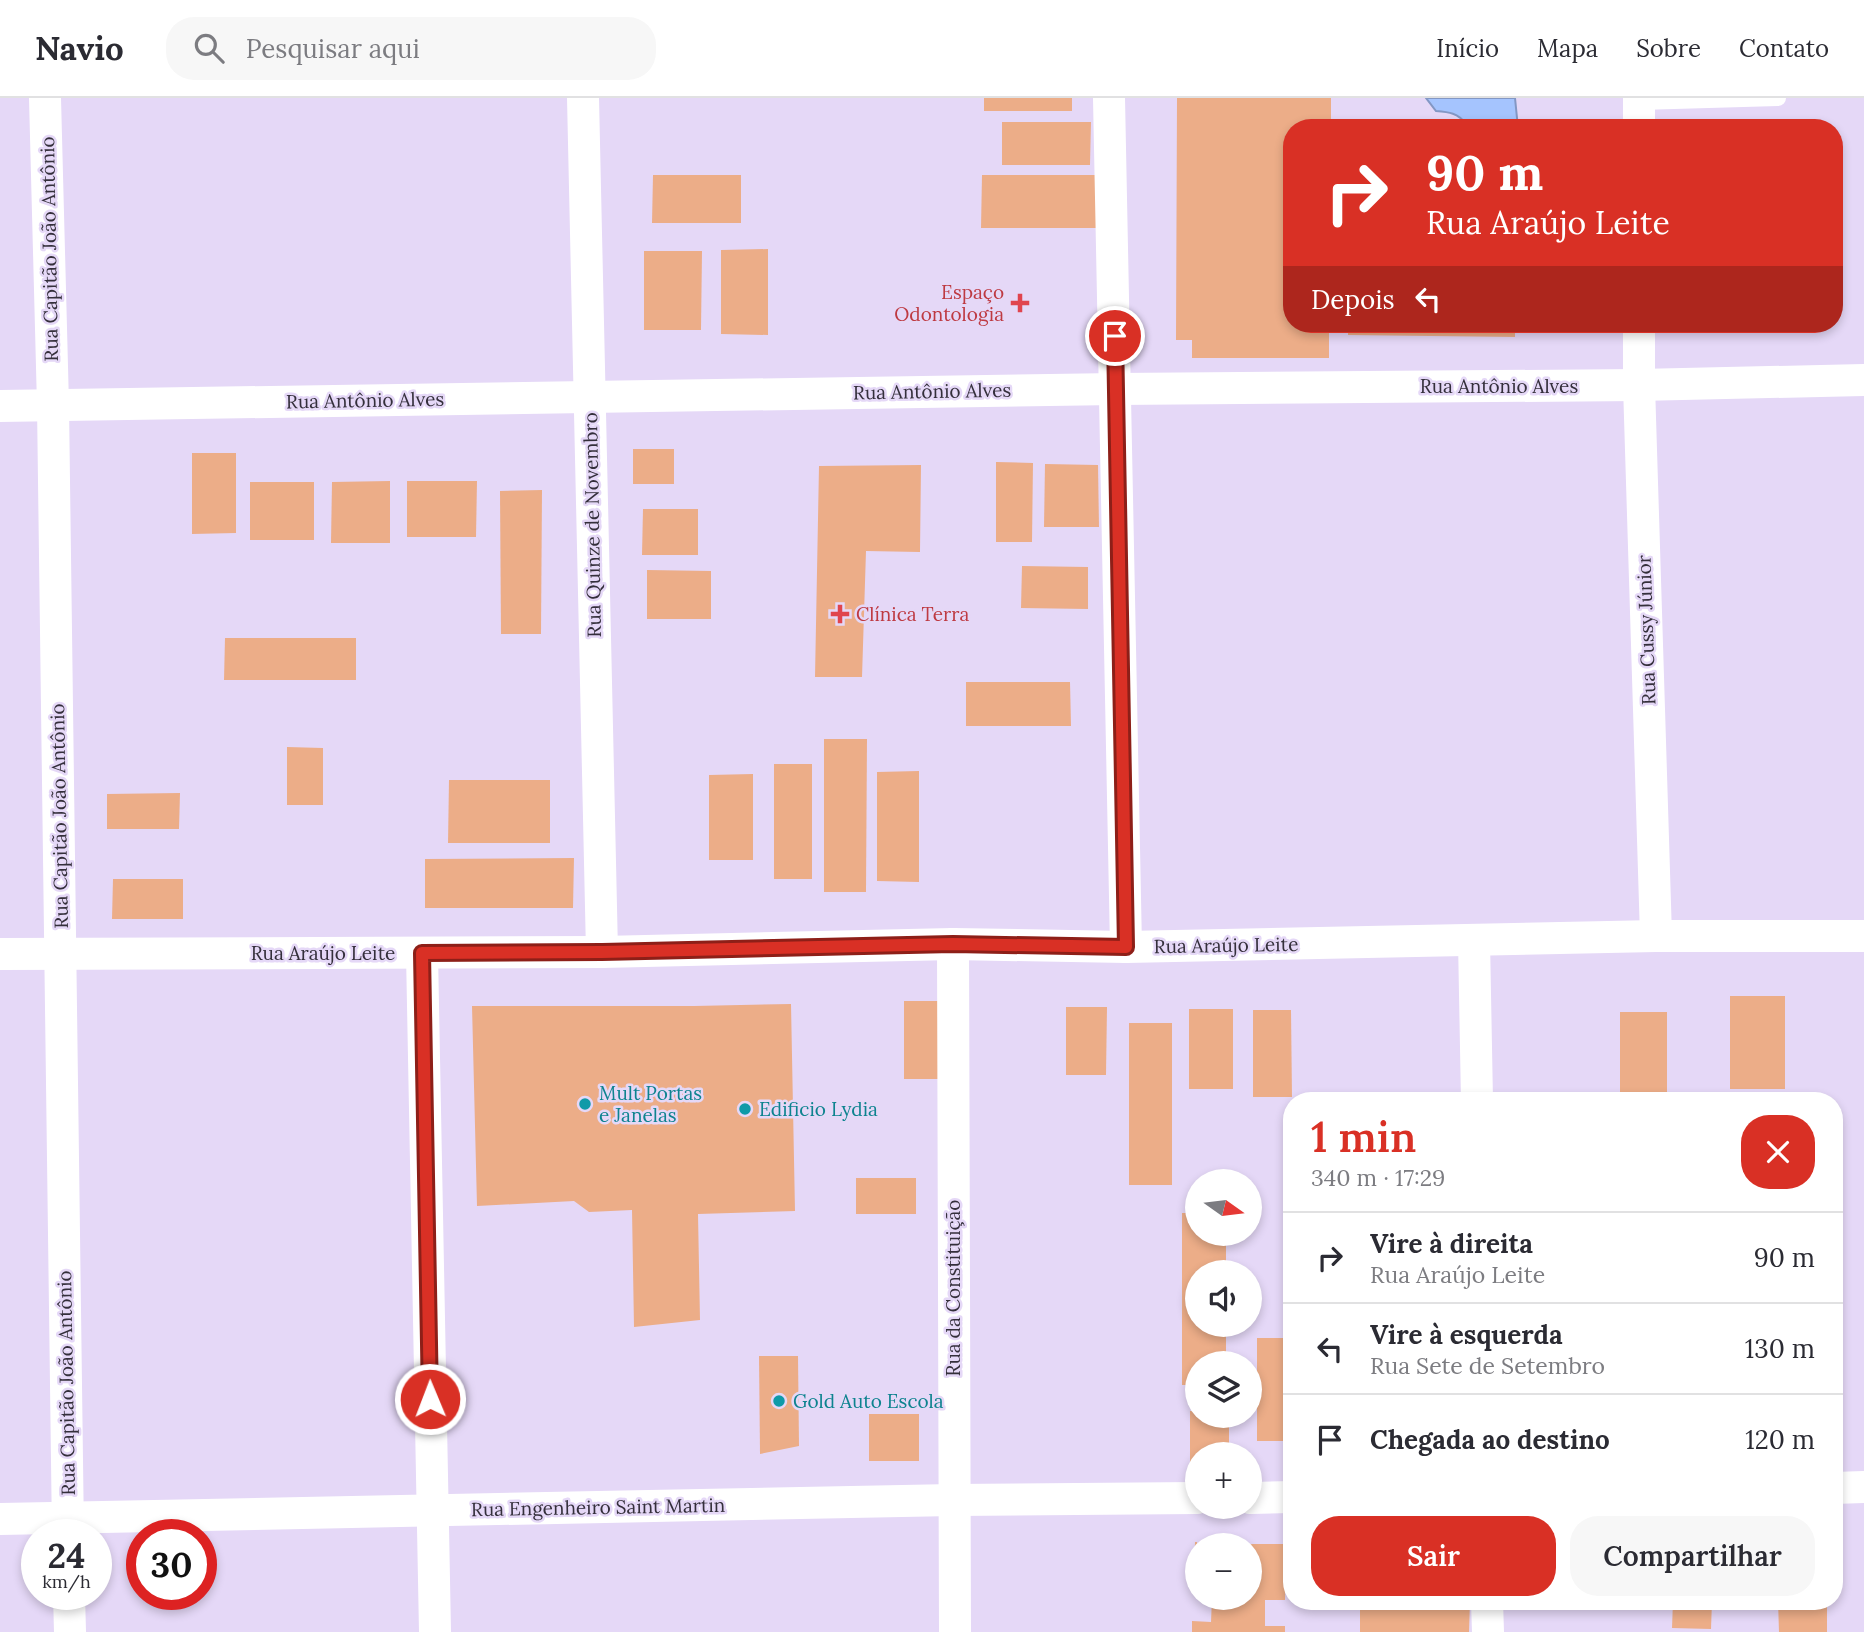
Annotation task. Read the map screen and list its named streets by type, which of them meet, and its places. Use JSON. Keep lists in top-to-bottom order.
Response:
{
  "streets": {
    "street": [
      "Rua Capitão João Antônio",
      "Rua Antônio Alves",
      "Rua Quinze de Novembro",
      "Rua Cussy Júnior",
      "Rua Araújo Leite",
      "Rua da Constituição",
      "Rua Engenheiro Saint Martin"
    ]
  },
  "crossings": [
    ["Rua Capitão João Antônio", "Rua Antônio Alves"],
    ["Rua Capitão João Antônio", "Rua Araújo Leite"],
    ["Rua Antônio Alves", "Rua Quinze de Novembro"],
    ["Rua Antônio Alves", "Rua Cussy Júnior"],
    ["Rua Quinze de Novembro", "Rua Araújo Leite"],
    ["Rua Cussy Júnior", "Rua Araújo Leite"],
    ["Rua Araújo Leite", "Rua da Constituição"],
    ["Rua da Constituição", "Rua Engenheiro Saint Martin"]
  ],
  "places": {
    "health": ["Espaço Odontologia", "Clínica Terra"],
    "other": ["Mult Portas e Janelas", "Edificio Lydia", "Gold Auto Escola"]
  },
  "north": "right",
  "page": {
    "header": "Navio",
    "search": "Pesquisar aqui",
    "nav": [
      "Início",
      "Mapa",
      "Sobre",
      "Contato"
    ],
    "turn": ["90 m", "Rua Araújo Leite"],
    "then": "Depois",
    "heading": ["1 min", "340 m · 17:29"],
    "map_buttons": ["+", "−"],
    "list": [
      {
        "name": "Vire à direita",
        "note": "Rua Araújo Leite",
        "value": "90 m"
      },
      {
        "name": "Vire à esquerda",
        "note": "Rua Sete de Setembro",
        "value": "130 m"
      },
      {
        "name": "Chegada ao destino",
        "value": "120 m"
      }
    ],
    "buttons": ["Sair", "Compartilhar"],
    "speed": "24 km/h",
    "limit": "30"
  }
}
